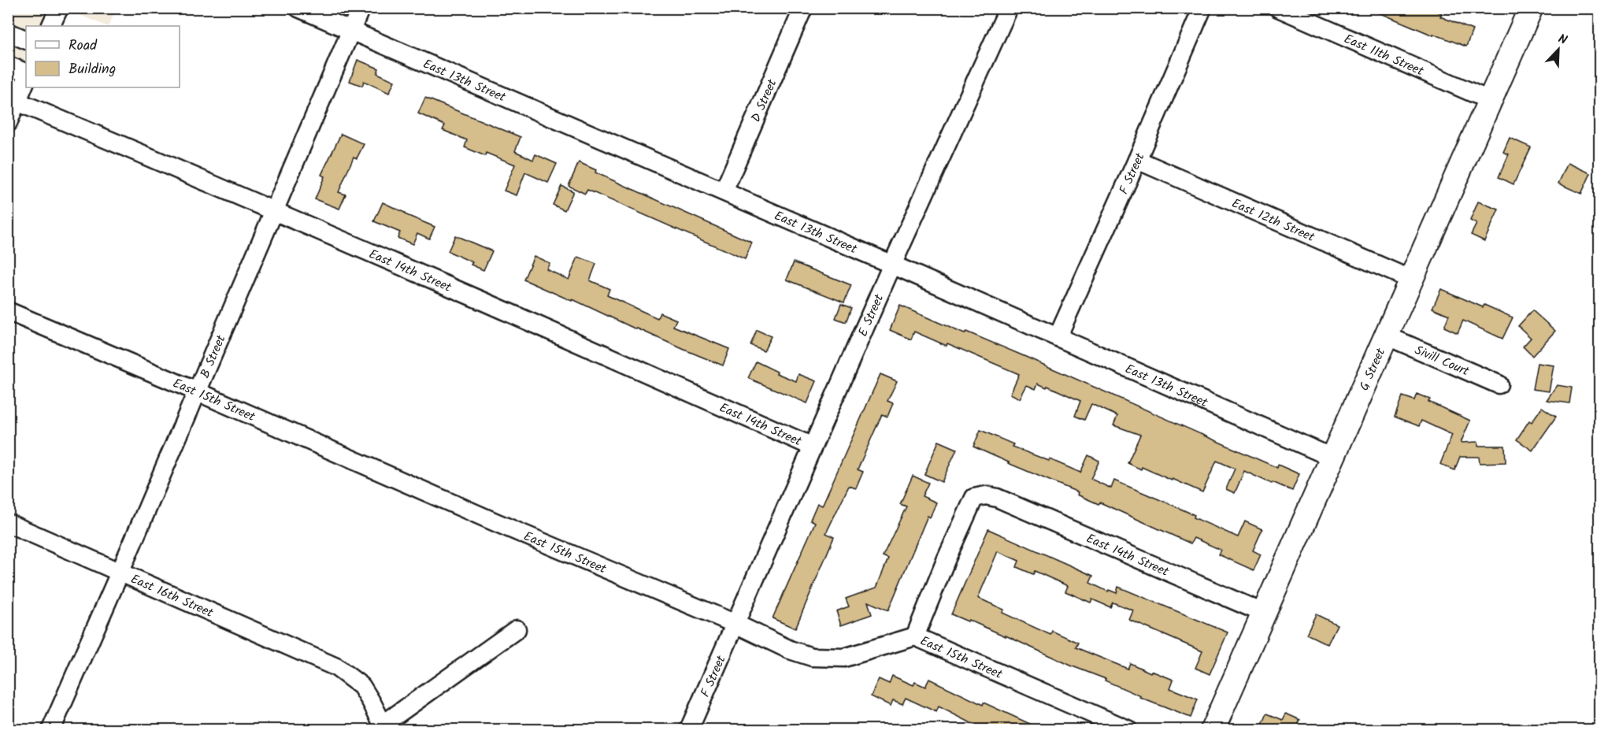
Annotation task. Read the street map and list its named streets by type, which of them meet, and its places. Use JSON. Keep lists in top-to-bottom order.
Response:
{
  "streets": {
    "main road": ["G Street"],
    "street": [
      "East 11th Street",
      "East 13th Street",
      "D Street",
      "F Street",
      "East 12th Street",
      "East 14th Street",
      "E Street",
      "B Street",
      "Sivill Court",
      "East 15th Street",
      "East 16th Street"
    ]
  },
  "crossings": [
    ["East 11th Street", "G Street"],
    ["East 13th Street", "D Street"],
    ["East 13th Street", "F Street"],
    ["East 13th Street", "E Street"],
    ["East 13th Street", "B Street"],
    ["East 13th Street", "G Street"],
    ["F Street", "East 12th Street"],
    ["F Street", "E Street"],
    ["F Street", "East 15th Street"],
    ["East 12th Street", "G Street"],
    ["East 14th Street", "E Street"],
    ["East 14th Street", "B Street"],
    ["East 14th Street", "G Street"],
    ["East 14th Street", "East 15th Street"],
    ["E Street", "East 15th Street"],
    ["B Street", "East 15th Street"],
    ["B Street", "East 16th Street"],
    ["Sivill Court", "G Street"]
  ],
  "legend": ["Road", "Building"],
  "north": "top right"
}
